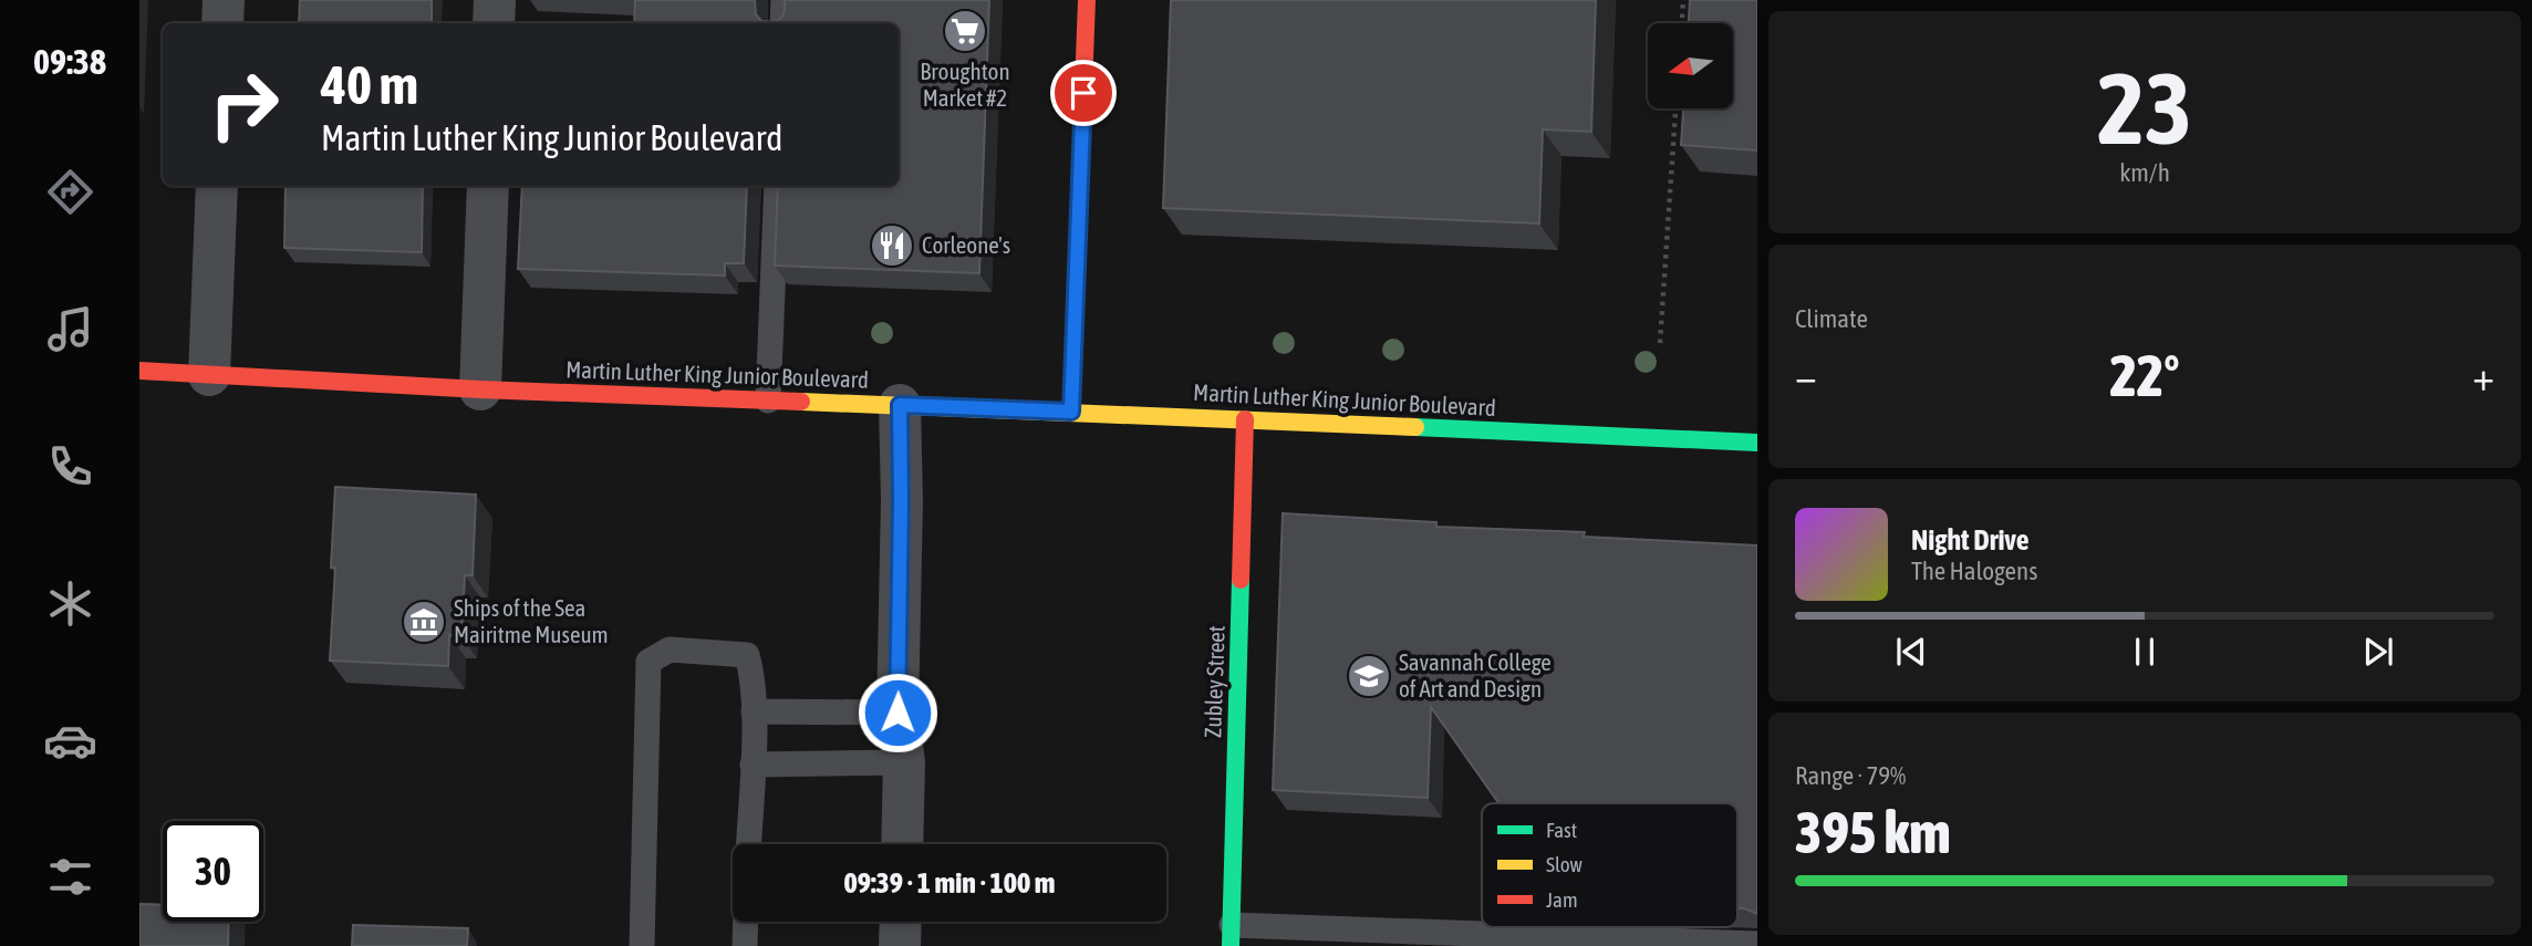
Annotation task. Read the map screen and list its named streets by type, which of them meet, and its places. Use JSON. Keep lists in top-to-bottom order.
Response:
{
  "streets": {
    "main road": ["Martin Luther King Junior Boulevard", "Zubley Street"]
  },
  "crossings": [
    ["Martin Luther King Junior Boulevard", "Zubley Street"]
  ],
  "places": {
    "supermarket": ["Broughton Market #2"],
    "restaurant": ["Corleone's"],
    "museum": ["Ships of the Sea Mairitme Museum"],
    "school or university": ["Savannah College of Art and Design"]
  },
  "legend": ["Fast", "Slow", "Jam"],
  "north": "left",
  "page": {
    "tabs": "09:38",
    "tile": [
      ["23", "km/h"],
      "Climate",
      ["Range · 79%", "395 km"]
    ],
    "turn": ["40 m", "Martin Luther King Junior Boulevard"],
    "heat": ["−", "22°", "+"],
    "song": ["Night Drive", "The Halogens"],
    "limit": "30",
    "trip": "09:39 · 1 min · 100 m"
  }
}
